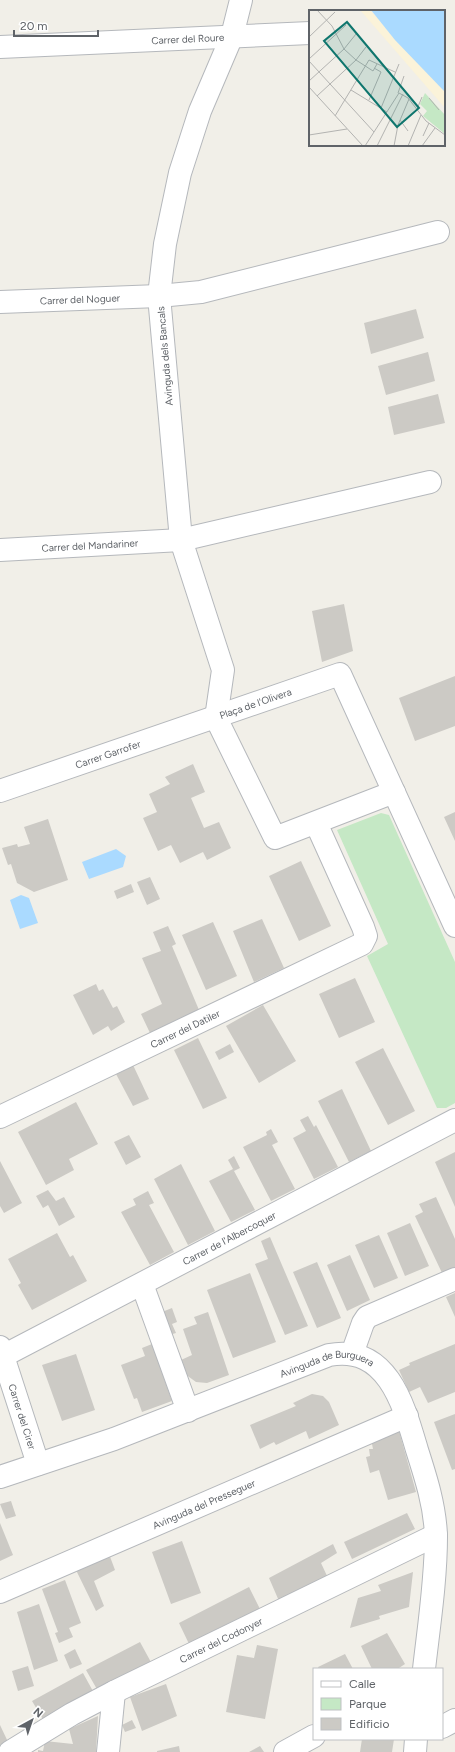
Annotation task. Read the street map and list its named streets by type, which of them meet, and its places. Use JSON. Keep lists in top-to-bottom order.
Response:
{
  "streets": {
    "street": [
      "Carrer del Roure",
      "Carrer del Noguer",
      "Avinguda dels Bancals",
      "Carrer del Mandariner",
      "Plaça de l'Olivera",
      "Carrer Garrofer",
      "Carrer del Datiler",
      "Carrer de l'Albercoquer",
      "Avinguda de Burguera",
      "Carrer del Cirer",
      "Avinguda del Presseguer",
      "Carrer del Codonyer"
    ]
  },
  "crossings": [
    ["Carrer del Roure", "Avinguda dels Bancals"],
    ["Carrer del Noguer", "Avinguda dels Bancals"],
    ["Avinguda dels Bancals", "Carrer del Mandariner"],
    ["Avinguda dels Bancals", "Plaça de l'Olivera"],
    ["Avinguda dels Bancals", "Carrer Garrofer"],
    ["Plaça de l'Olivera", "Carrer Garrofer"],
    ["Plaça de l'Olivera", "Carrer del Datiler"],
    ["Carrer de l'Albercoquer", "Carrer del Cirer"],
    ["Avinguda de Burguera", "Carrer del Cirer"],
    ["Avinguda de Burguera", "Avinguda del Presseguer"],
    ["Avinguda de Burguera", "Carrer del Codonyer"]
  ],
  "legend": ["Calle", "Parque", "Edificio"],
  "scale_bar": "20 m",
  "north": "top right"
}
